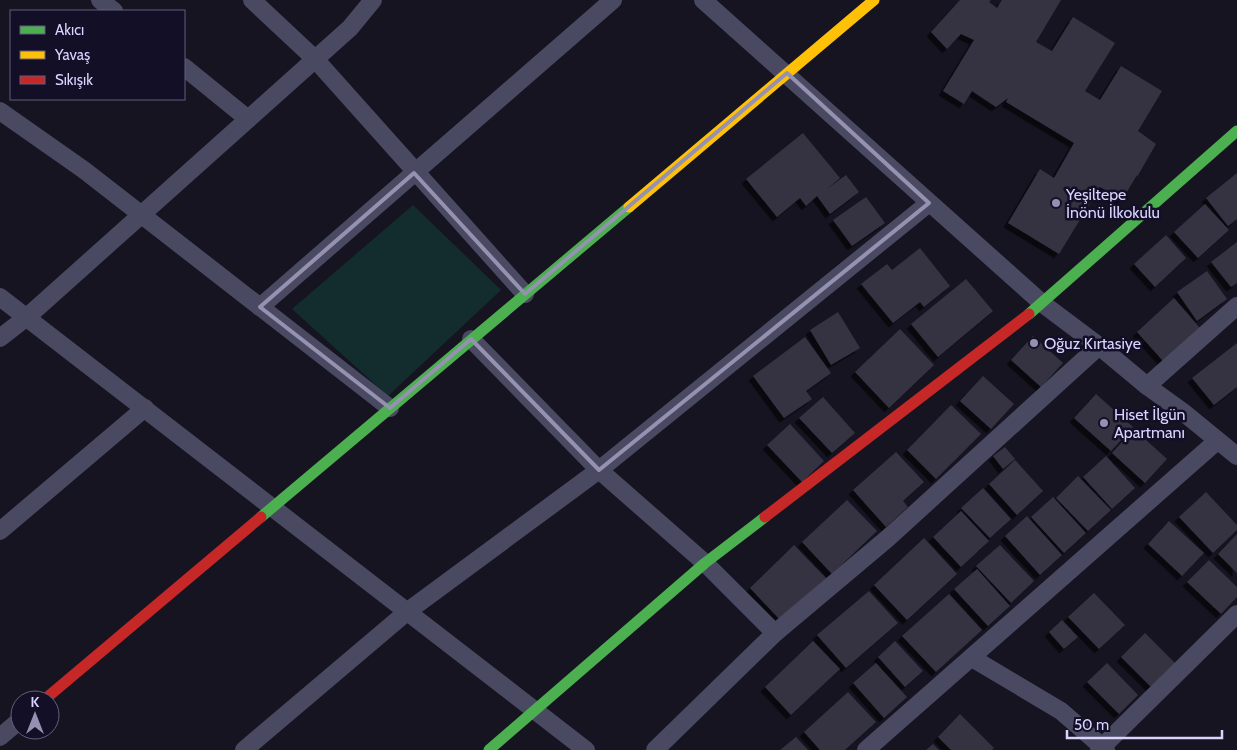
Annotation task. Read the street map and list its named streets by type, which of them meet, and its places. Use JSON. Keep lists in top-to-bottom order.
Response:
{
  "places": ["Yeşiltepe İnönü İlkokulu", "Oğuz Kırtasiye", "Hiset İlgün Apartmanı"],
  "legend": ["Akıcı", "Yavaş", "Sıkışık"],
  "scale_bar": "50 m",
  "north": "top"
}
